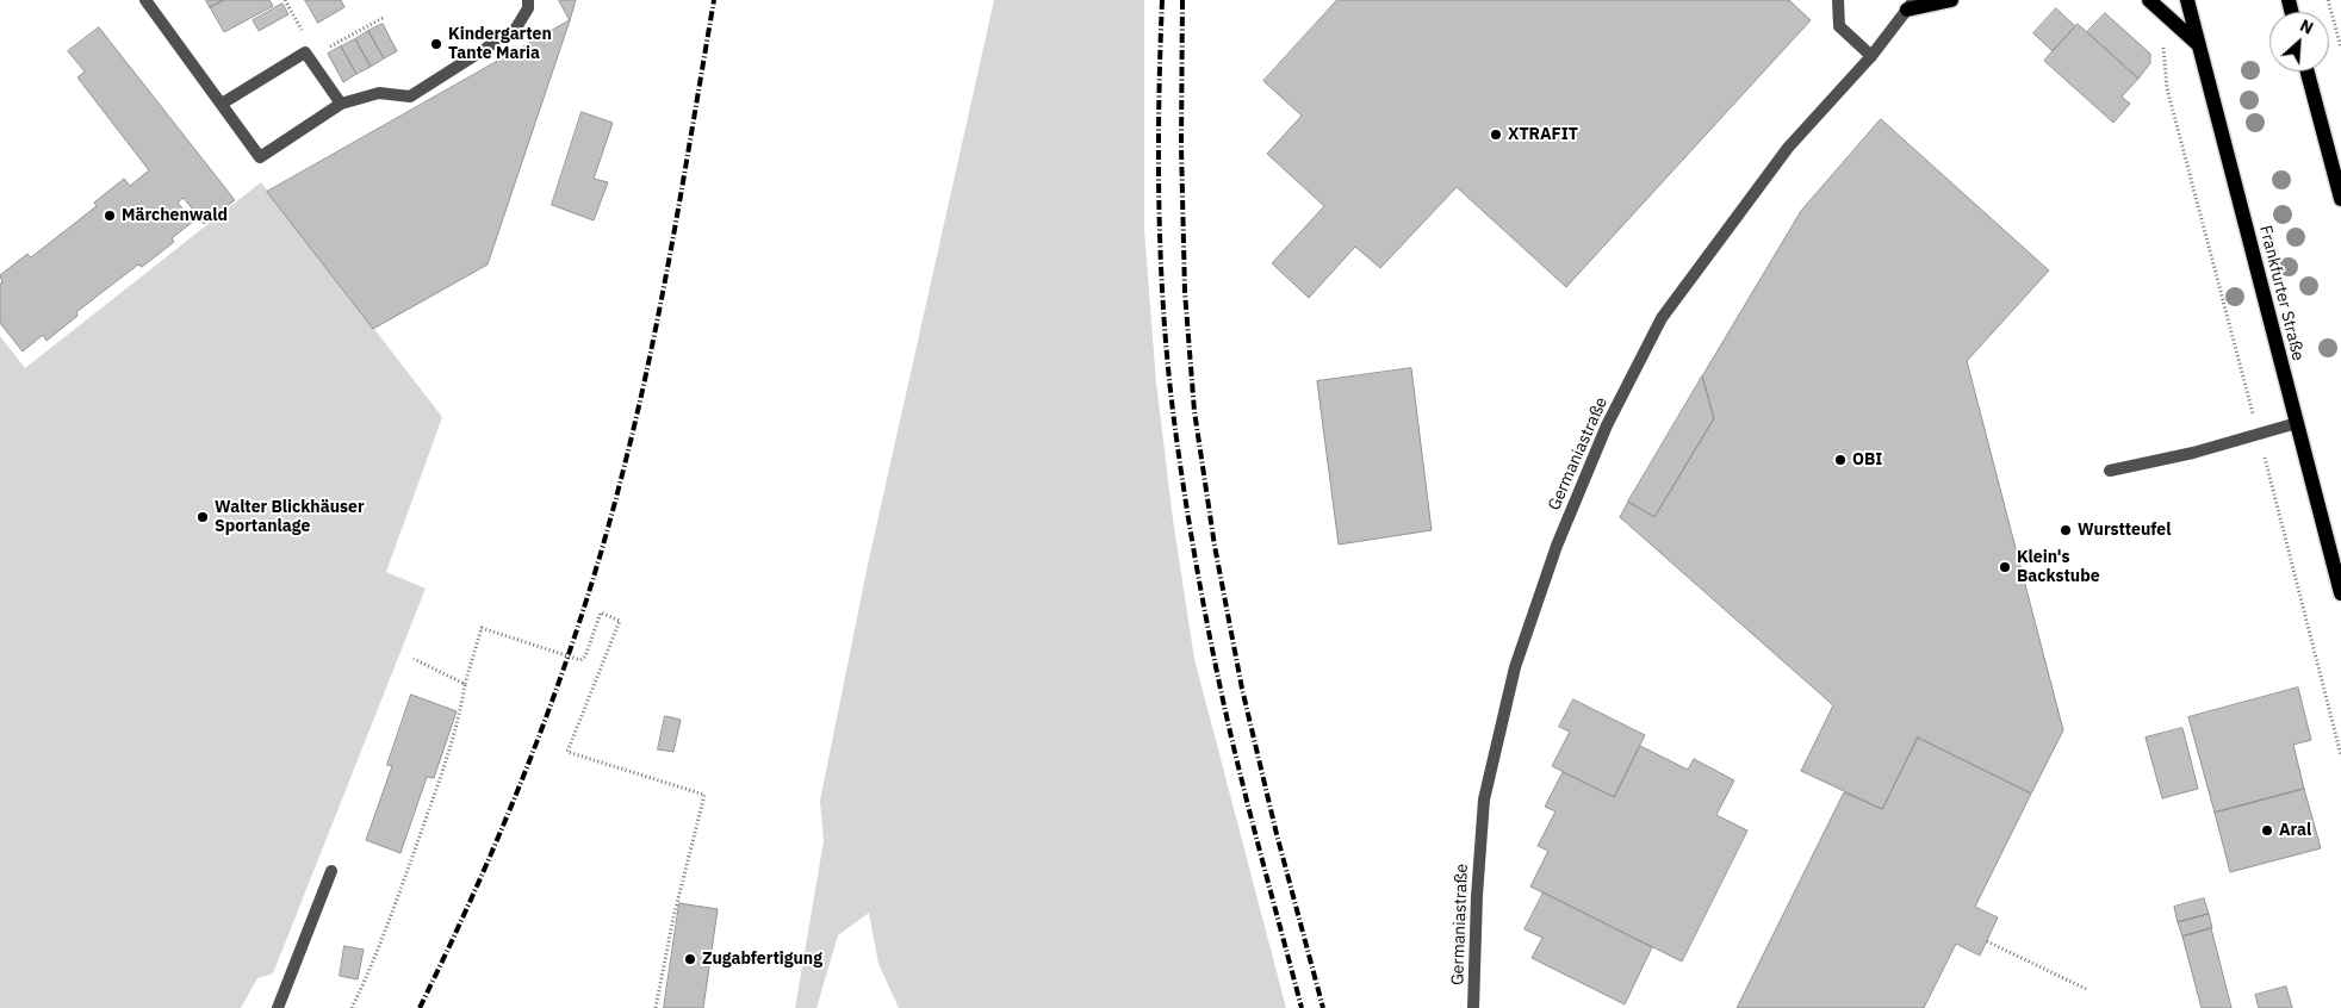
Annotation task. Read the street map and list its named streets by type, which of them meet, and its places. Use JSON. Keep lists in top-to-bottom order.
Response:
{
  "streets": {
    "main road": ["Frankfurter Straße"],
    "street": ["Germaniastraße"]
  },
  "places": [
    "Kindergarten Tante Maria",
    "XTRAFIT",
    "Märchenwald",
    "OBI",
    "Walter Blickhäuser Sportanlage",
    "Wurstteufel",
    "Klein's Backstube",
    "Aral",
    "Zugabfertigung"
  ],
  "north": "top right"
}
